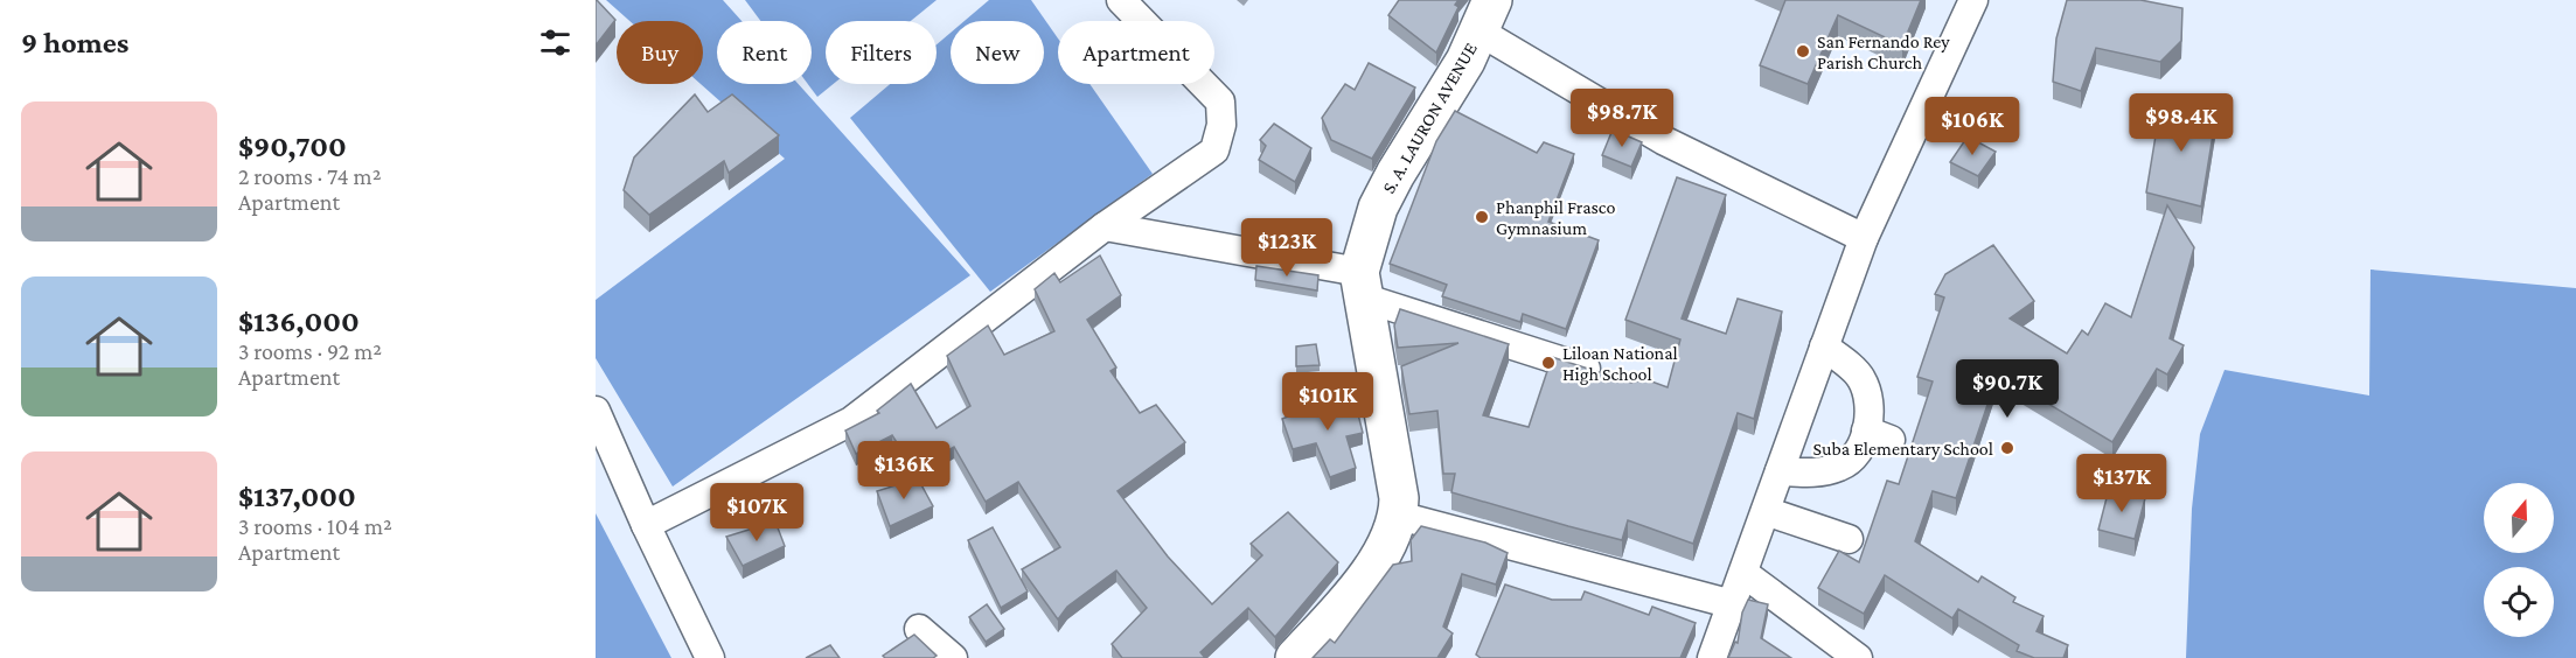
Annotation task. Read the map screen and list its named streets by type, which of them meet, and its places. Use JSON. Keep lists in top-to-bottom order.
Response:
{
  "streets": {
    "highway": ["S. A. LAURON AVENUE"]
  },
  "places": [
    "San Fernando Rey Parish Church",
    "Phanphil Frasco Gymnasium",
    "Liloan National High School",
    "Suba Elementary School"
  ],
  "north": "top",
  "page": {
    "heading": "9 homes",
    "chip": [
      "Buy",
      "Rent",
      "Filters",
      "New",
      "Apartment"
    ],
    "list": [
      {
        "name": "$90,700",
        "note": "2 rooms · 74 m² · Apartment"
      },
      {
        "name": "$136,000",
        "note": "3 rooms · 92 m² · Apartment"
      },
      {
        "name": "$137,000",
        "note": "3 rooms · 104 m² · Apartment"
      }
    ],
    "price": [
      "$98.7K",
      "$98.4K",
      "$106K",
      "$123K",
      "$90.7K",
      "$101K",
      "$136K",
      "$137K",
      "$107K"
    ]
  }
}
